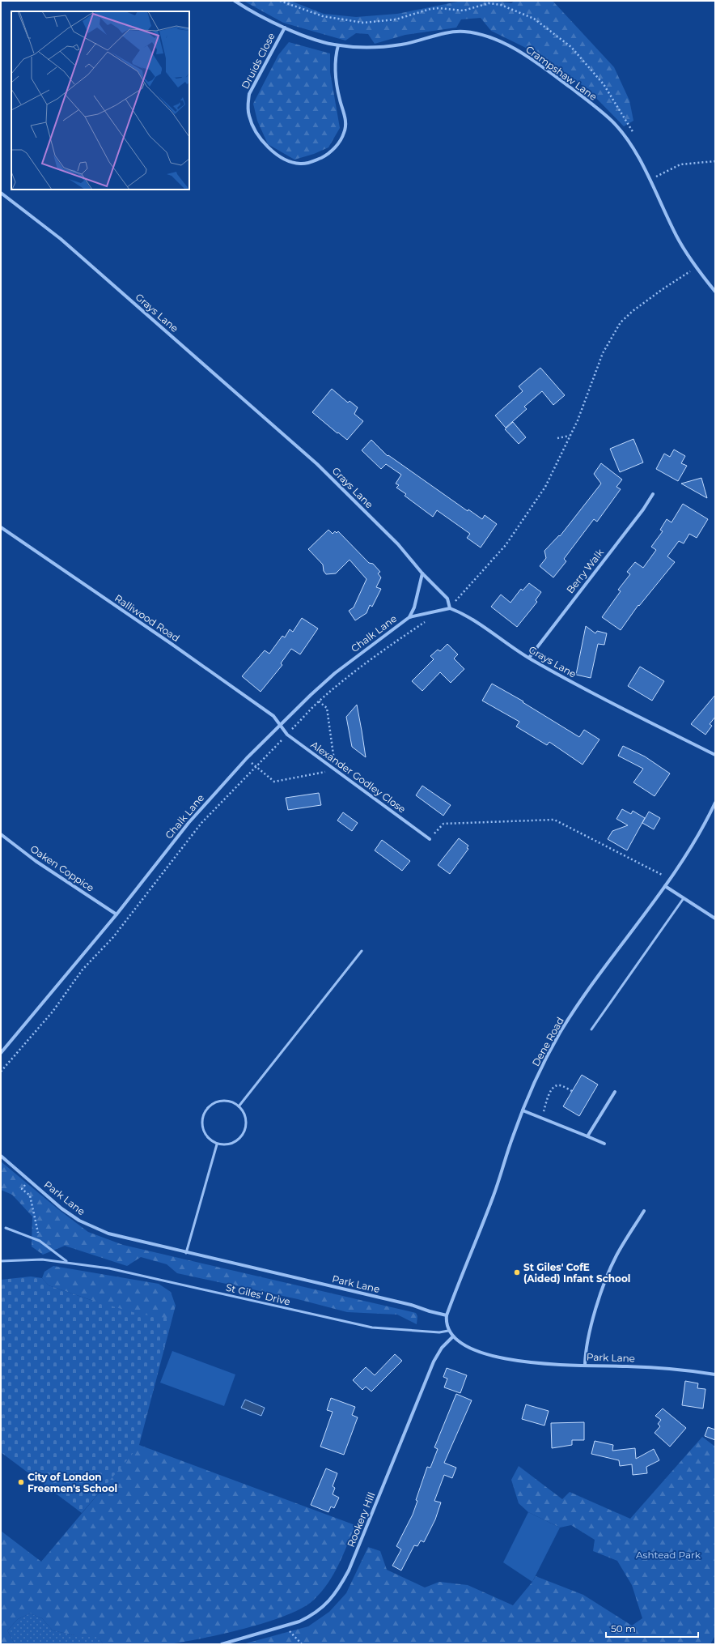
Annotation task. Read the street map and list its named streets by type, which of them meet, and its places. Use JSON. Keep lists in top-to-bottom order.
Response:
{
  "streets": {
    "street": [
      "Druids Close",
      "Crampshaw Lane",
      "Grays Lane",
      "Berry Walk",
      "Ralliwood Road",
      "Chalk Lane",
      "Alexander Godley Close",
      "Oaken Coppice",
      "Dene Road",
      "Park Lane",
      "Rookery Hill"
    ],
    "lane": ["St Giles' Drive"]
  },
  "crossings": [
    ["Druids Close", "Crampshaw Lane"],
    ["Grays Lane", "Berry Walk"],
    ["Grays Lane", "Chalk Lane"],
    ["Ralliwood Road", "Chalk Lane"],
    ["Ralliwood Road", "Alexander Godley Close"],
    ["Chalk Lane", "Alexander Godley Close"],
    ["Chalk Lane", "Oaken Coppice"],
    ["Dene Road", "Park Lane"],
    ["Park Lane", "St Giles' Drive"],
    ["Park Lane", "Rookery Hill"]
  ],
  "parks": ["Ashtead Park"],
  "places": ["St Giles' CofE (Aided) Infant School", "City of London Freemen's School"],
  "scale_bar": "50 m"
}
